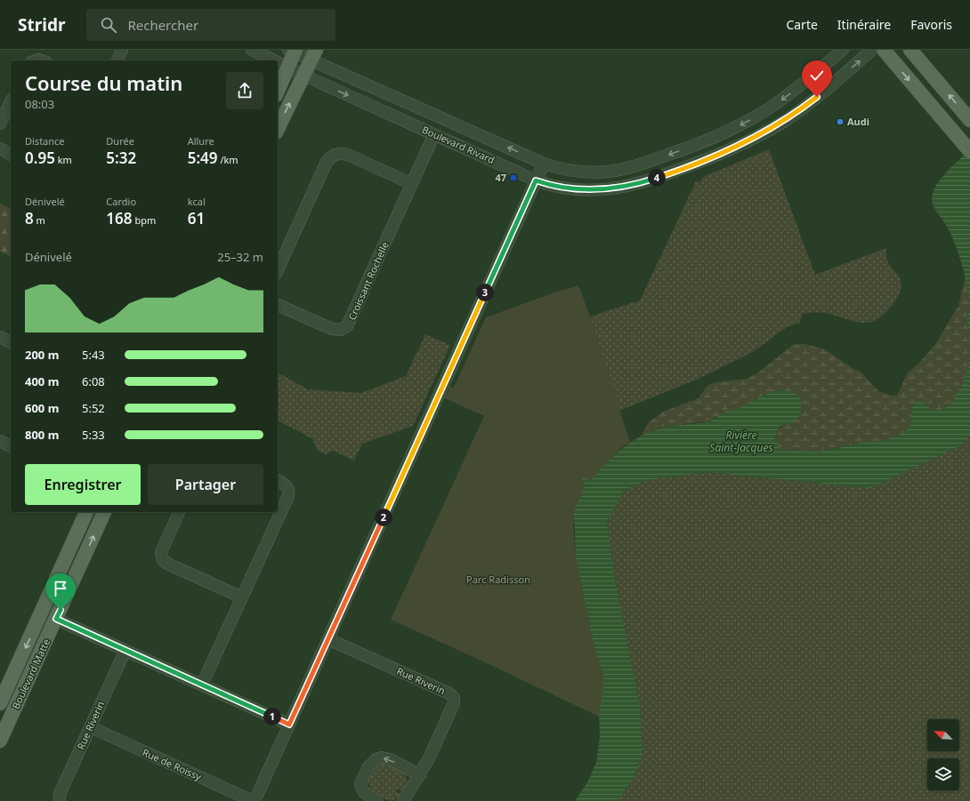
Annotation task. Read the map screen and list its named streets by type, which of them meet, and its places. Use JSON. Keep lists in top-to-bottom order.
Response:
{
  "streets": {
    "main road": ["Boulevard Matte"],
    "street": [
      "Boulevard Rivard",
      "Croissant Rochelle",
      "Rue Riverin",
      "Rue de Roissy"
    ]
  },
  "crossings": [
    ["Boulevard Rivard", "Croissant Rochelle"],
    ["Rue Riverin", "Rue de Roissy"]
  ],
  "water": ["Rivière Saint-Jacques"],
  "parks": ["Parc Radisson"],
  "places": {
    "other": ["Audi"],
    "transit": ["47"]
  },
  "north": "top left",
  "page": {
    "header": "Stridr",
    "search": "Rechercher",
    "nav": ["Carte", "Itinéraire", "Favoris"],
    "heading": ["Course du matin", "08:03"],
    "stats": [
      ["Distance", "0.95 km"],
      ["Durée", "5:32"],
      ["Allure", "5:49 /km"],
      ["Dénivelé", "8 m"],
      ["Cardio", "168 bpm"],
      ["kcal", "61"]
    ],
    "pins": [
      "4",
      "3",
      "2",
      "1"
    ],
    "chart": ["Dénivelé", "25–32 m"],
    "list": [
      {
        "name": "200 m",
        "note": "5:43"
      },
      {
        "name": "400 m",
        "note": "6:08"
      },
      {
        "name": "600 m",
        "note": "5:52"
      },
      {
        "name": "800 m",
        "note": "5:33"
      }
    ],
    "buttons": ["Enregistrer", "Partager"]
  }
}
